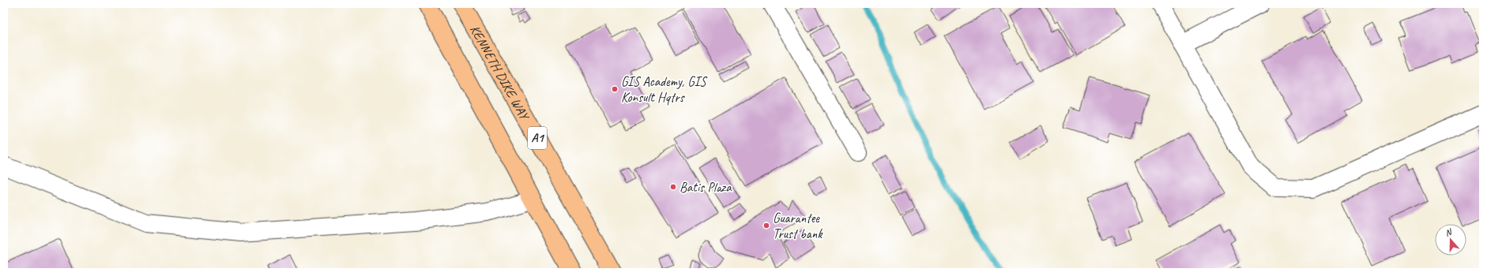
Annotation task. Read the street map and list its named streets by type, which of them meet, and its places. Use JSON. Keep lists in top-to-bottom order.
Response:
{
  "streets": {
    "highway": ["KENNETH DIKE WAY", "A1"]
  },
  "places": ["GIS Academy, GIS Konsult Hqtrs", "Batis Plaza", "Guarantee Trust bank"],
  "north": "top"
}
